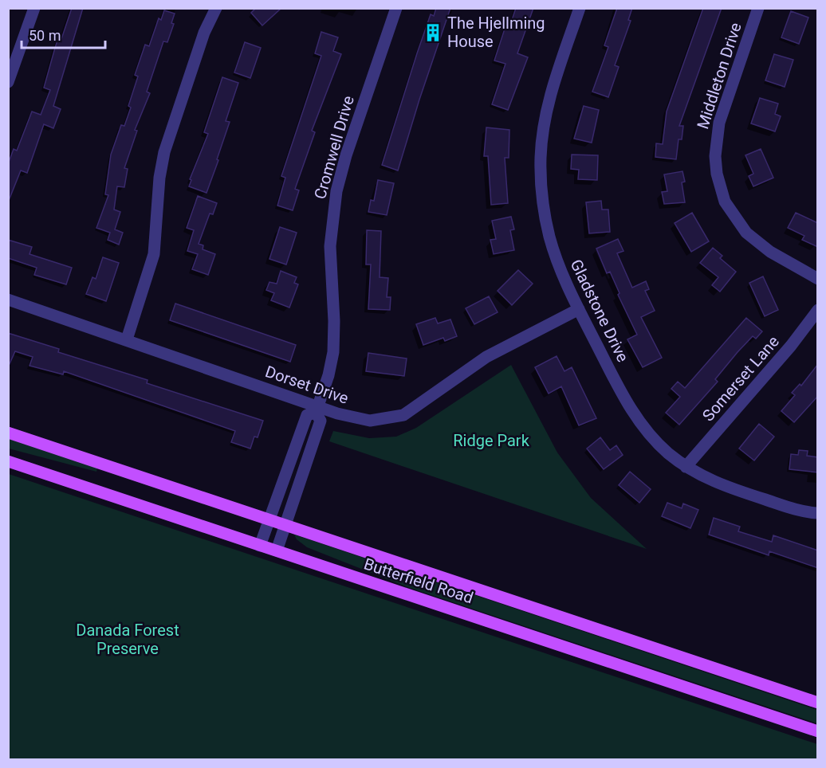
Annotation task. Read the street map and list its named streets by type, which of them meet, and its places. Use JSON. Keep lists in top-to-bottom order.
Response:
{
  "streets": {
    "main road": ["Butterfield Road"],
    "street": [
      "Middleton Drive",
      "Cromwell Drive",
      "Gladstone Drive",
      "Somerset Lane",
      "Dorset Drive"
    ]
  },
  "crossings": [
    ["Cromwell Drive", "Dorset Drive"],
    ["Cromwell Drive", "Butterfield Road"],
    ["Gladstone Drive", "Somerset Lane"],
    ["Gladstone Drive", "Dorset Drive"]
  ],
  "parks": ["Ridge Park", "Danada Forest Preserve"],
  "places": {
    "building": ["The Hjellming House"]
  },
  "scale_bar": "50 m"
}
